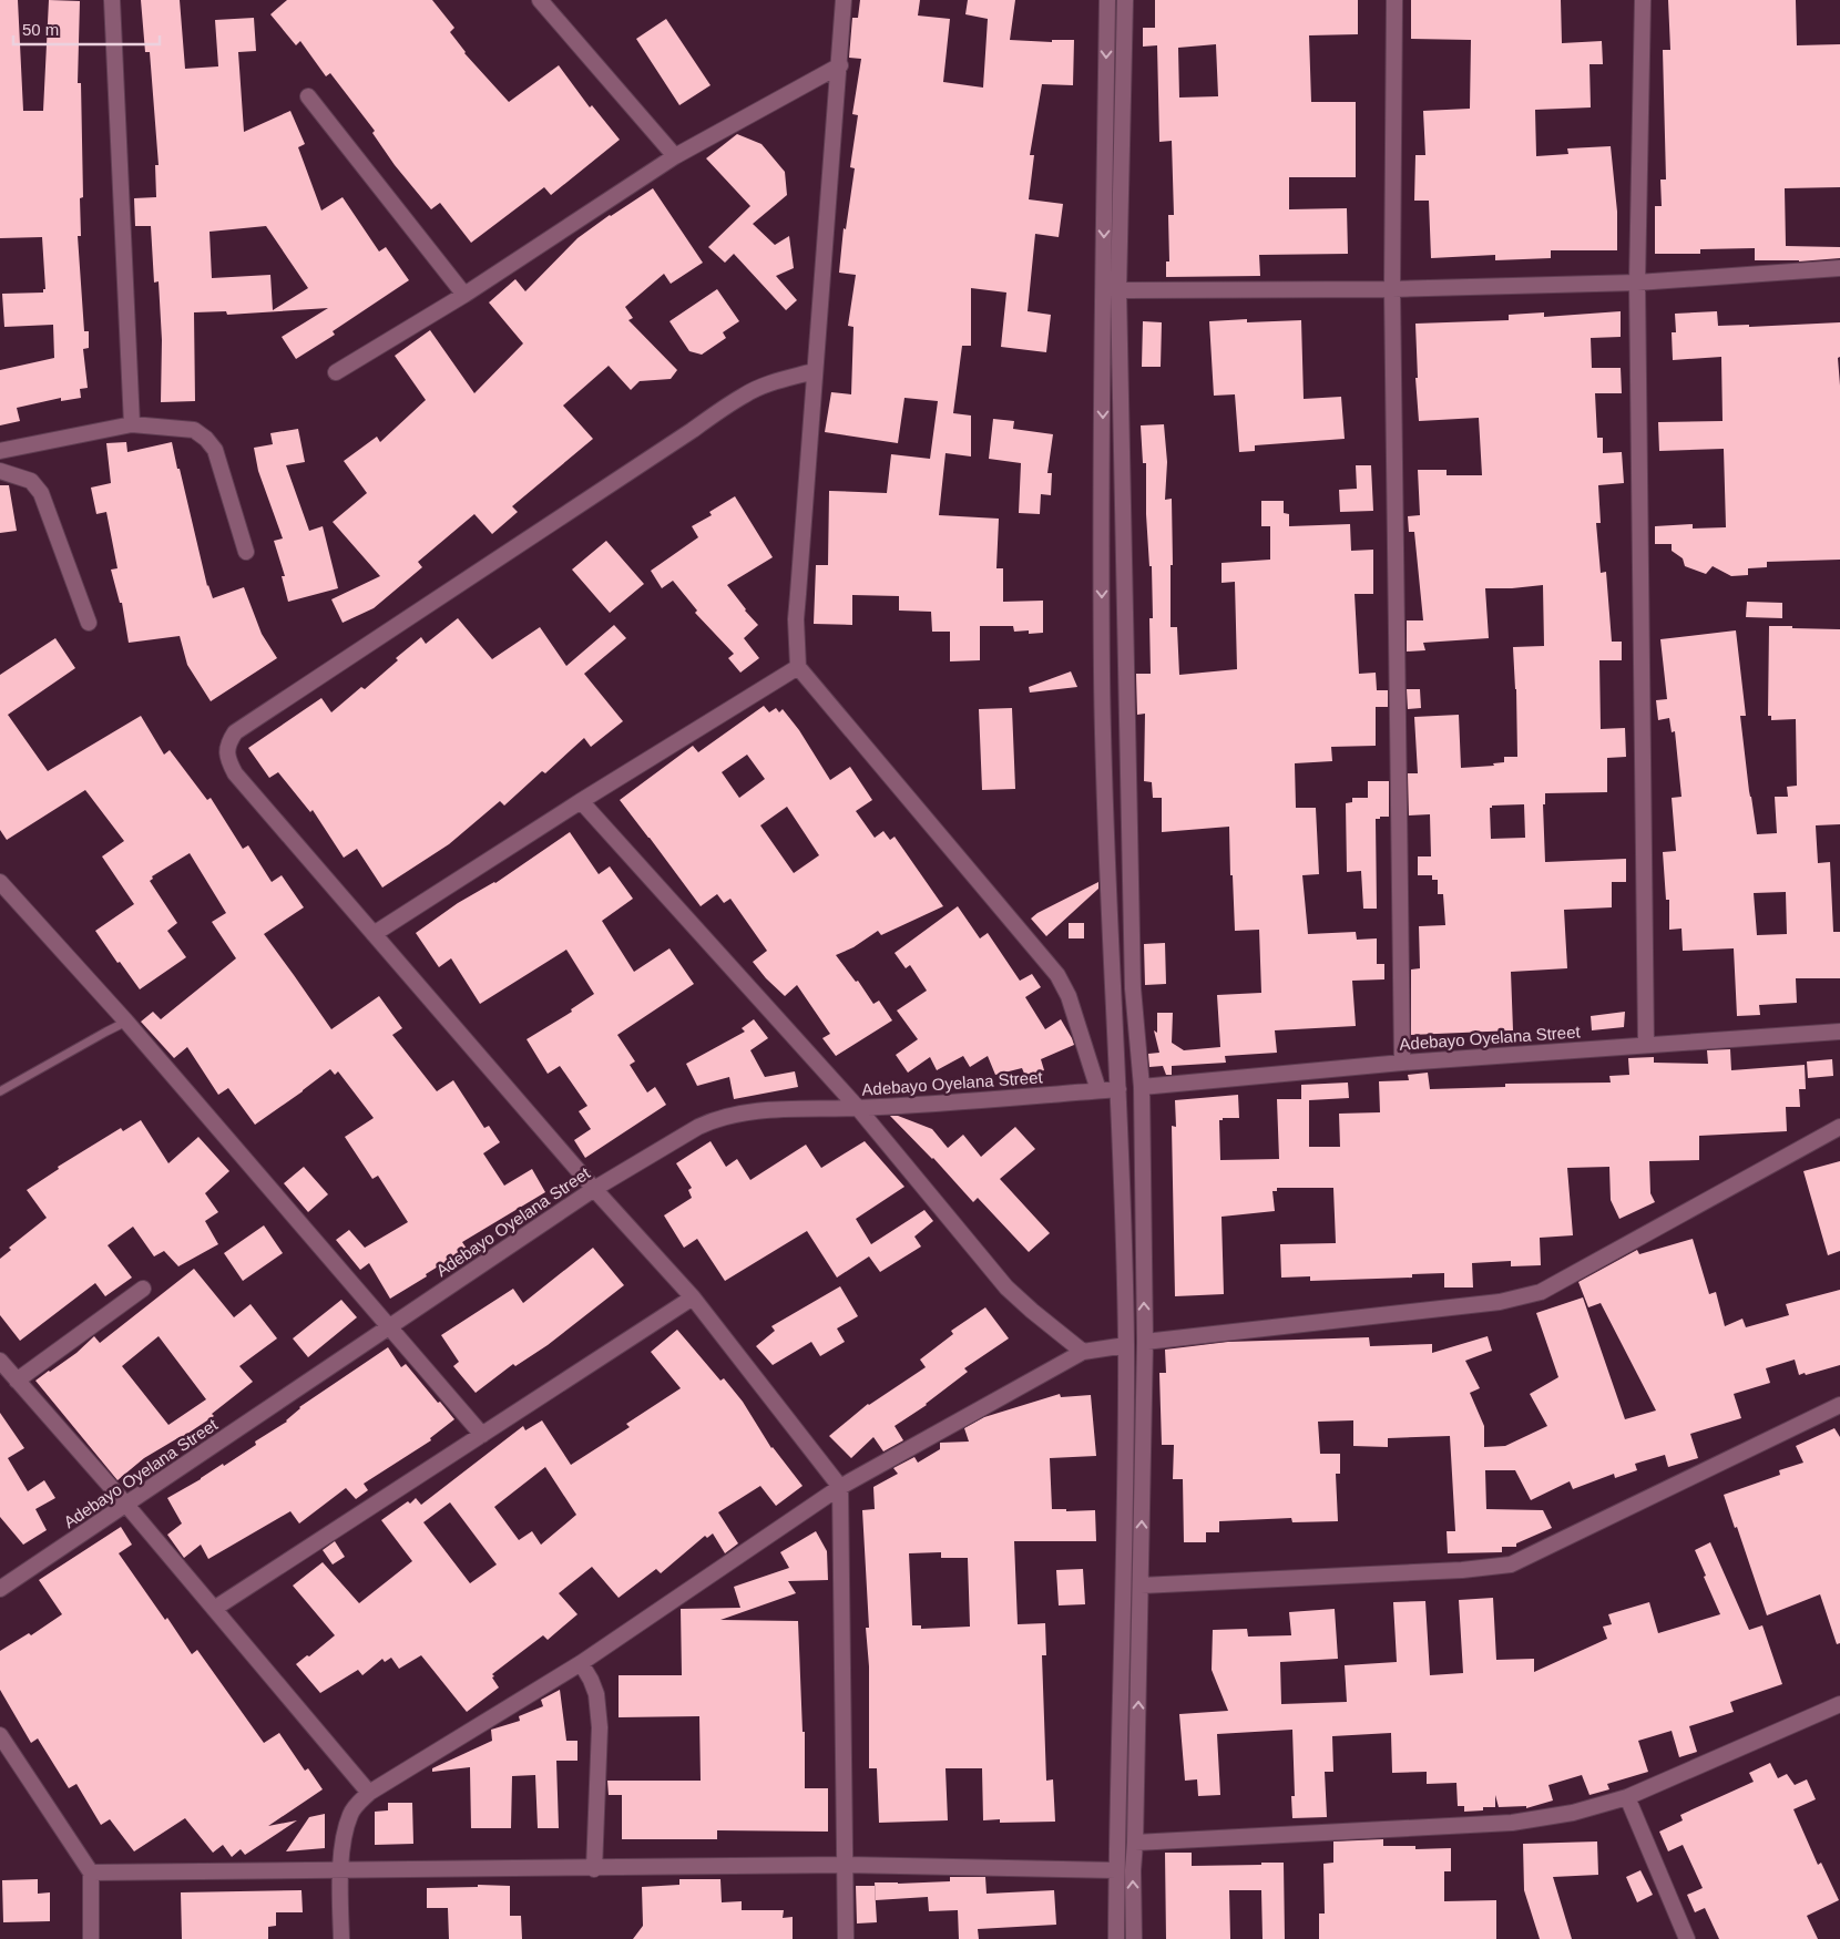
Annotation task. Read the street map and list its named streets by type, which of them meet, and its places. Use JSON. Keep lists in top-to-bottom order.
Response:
{
  "streets": {
    "street": ["Adebayo Oyelana Street"]
  },
  "scale_bar": "50 m"
}
